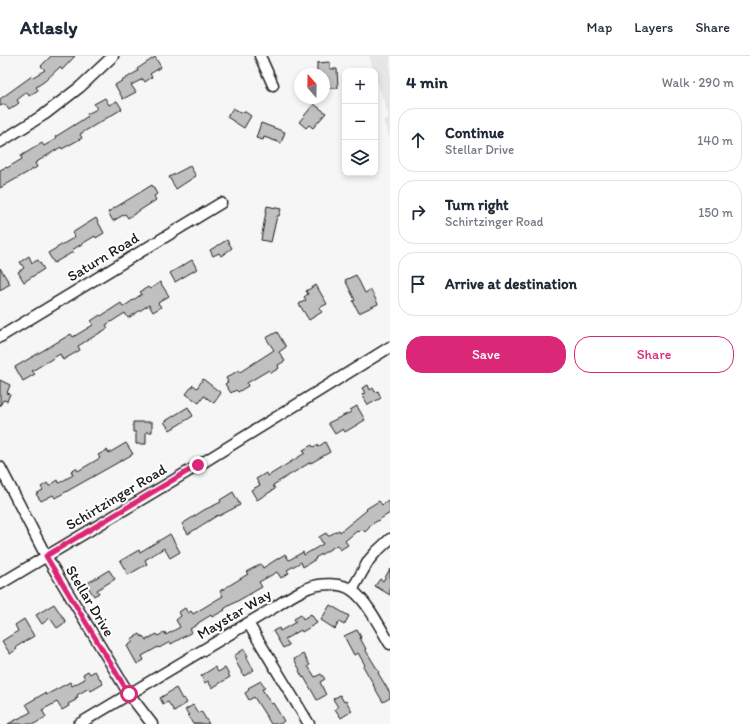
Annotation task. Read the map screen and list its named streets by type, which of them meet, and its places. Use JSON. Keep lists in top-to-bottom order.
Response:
{
  "streets": {
    "street": [
      "Saturn Road",
      "Schirtzinger Road",
      "Stellar Drive",
      "Maystar Way"
    ]
  },
  "crossings": [
    ["Schirtzinger Road", "Stellar Drive"],
    ["Stellar Drive", "Maystar Way"]
  ],
  "north": "top",
  "page": {
    "header": "Atlasly",
    "nav": ["Map", "Layers", "Share"],
    "heading": ["4 min", "Walk · 290 m"],
    "map_buttons": ["+", "−"],
    "list": [
      ["Continue", "Stellar Drive", "140 m"],
      ["Turn right", "Schirtzinger Road", "150 m"],
      "Arrive at destination"
    ],
    "buttons": ["Save", "Share"]
  }
}
